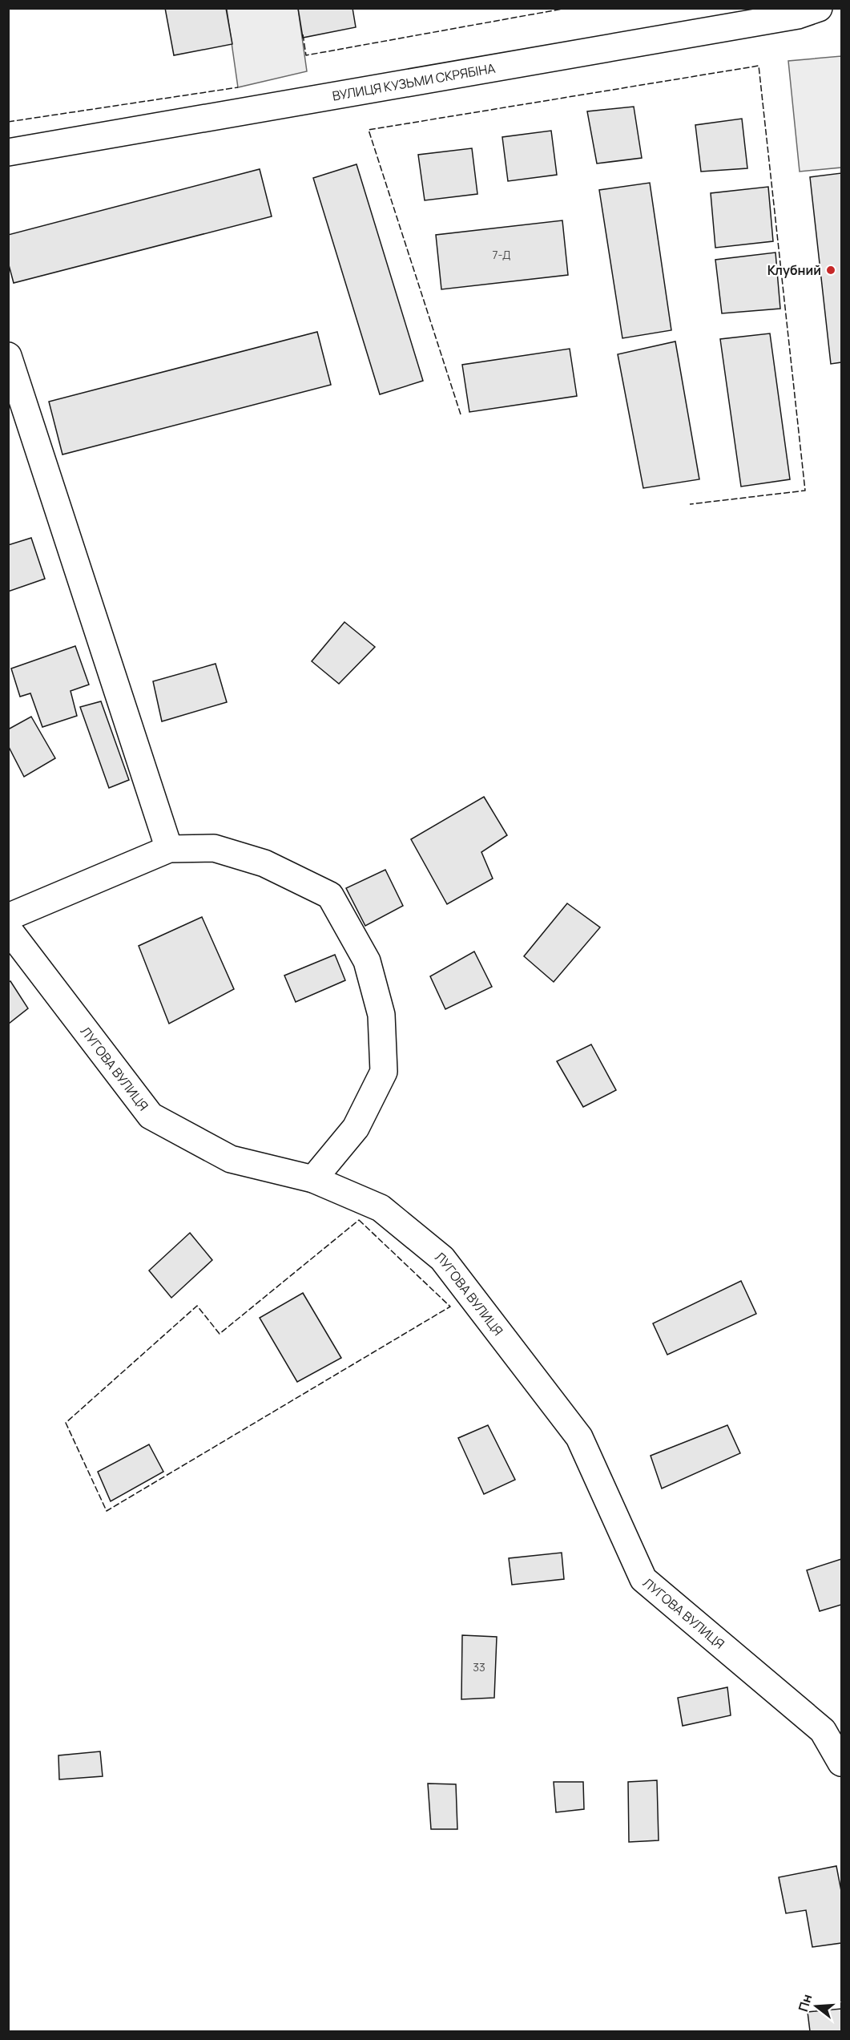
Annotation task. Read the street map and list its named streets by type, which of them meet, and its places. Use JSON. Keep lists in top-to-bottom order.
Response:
{
  "streets": {
    "street": ["ВУЛИЦЯ КУЗЬМИ СКРЯБІНА", "ЛУГОВА ВУЛИЦЯ"]
  },
  "places": ["Клубний"],
  "house_numbers": ["7-Д", "33"],
  "north": "left"
}
